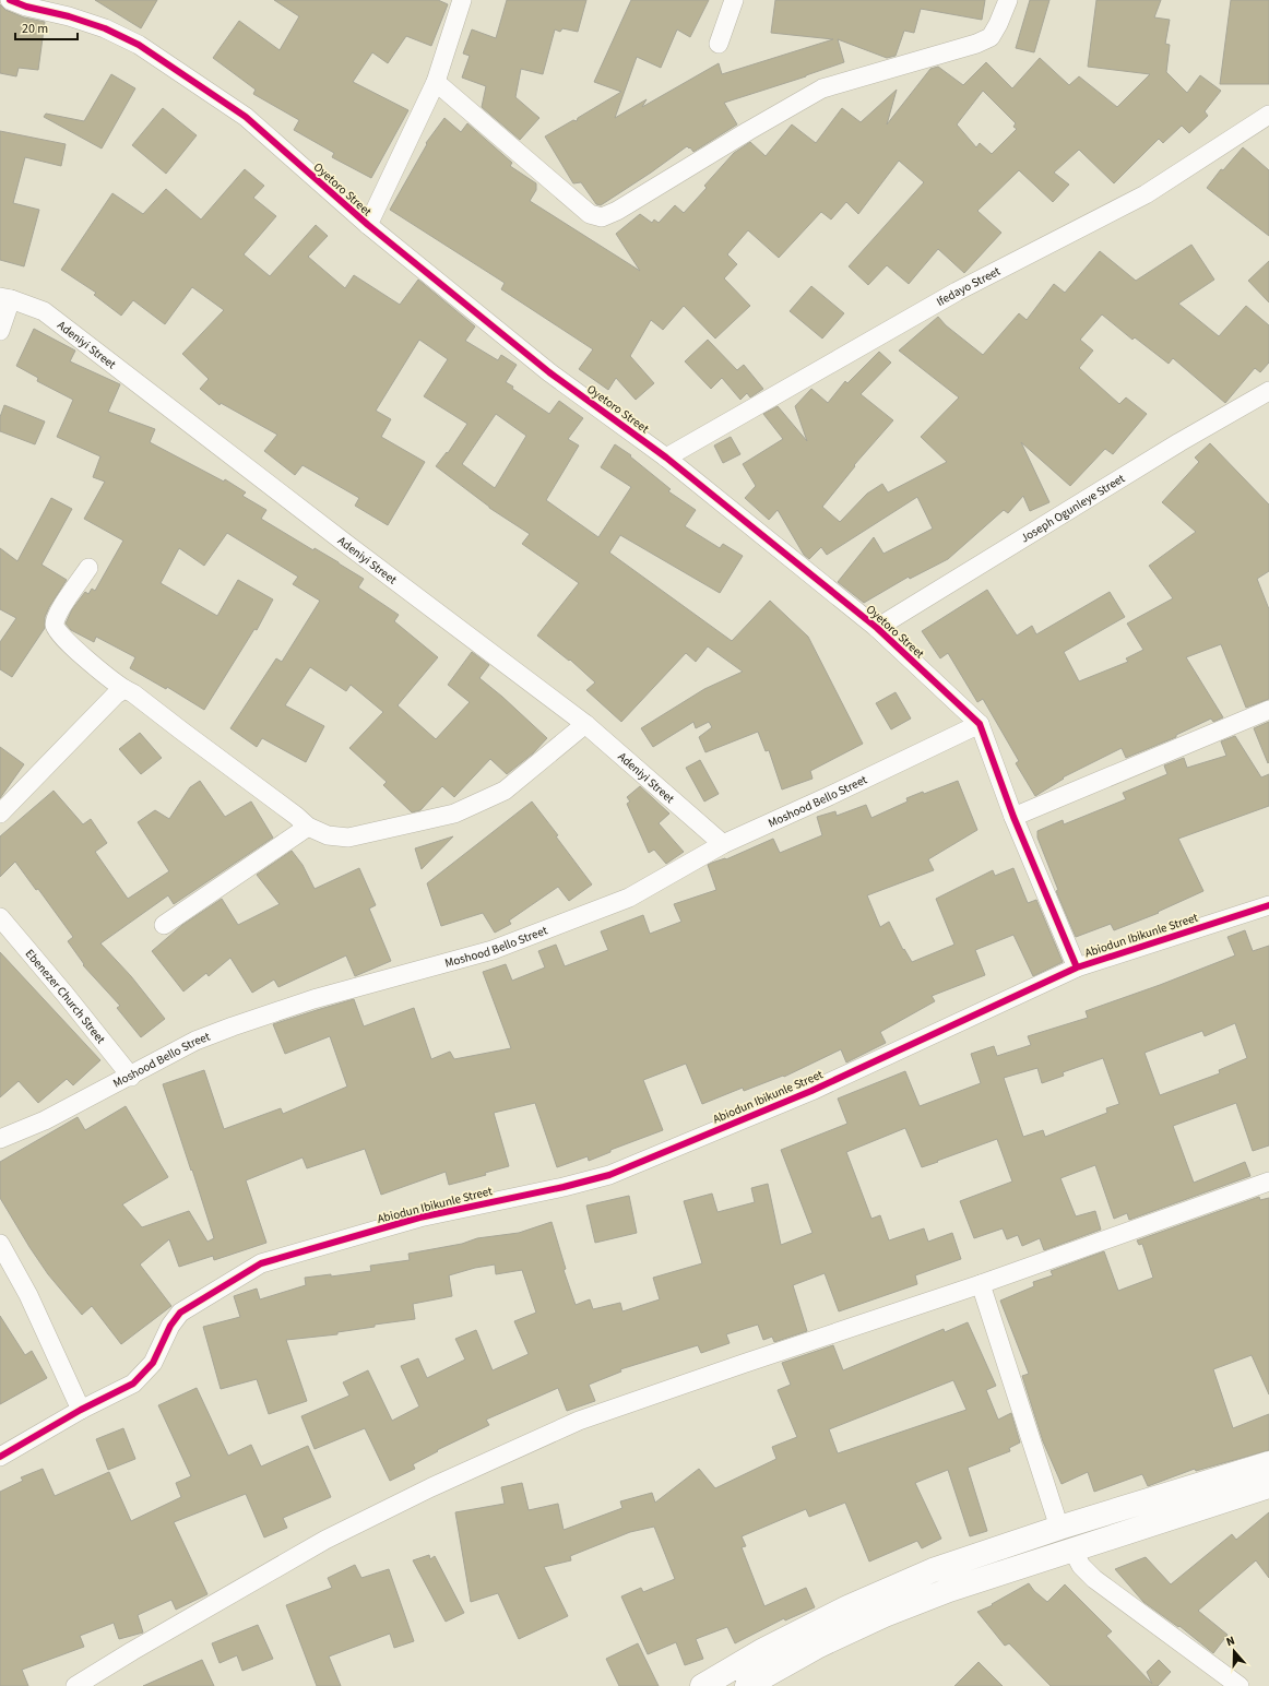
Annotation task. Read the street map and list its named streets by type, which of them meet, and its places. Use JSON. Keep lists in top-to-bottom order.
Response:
{
  "streets": {
    "street": [
      "Oyetoro Street",
      "Ifedayo Street",
      "Adeniyi Street",
      "Joseph Ogunleye Street",
      "Moshood Bello Street",
      "Abiodun Ibikunle Street",
      "Ebenezer Church Street"
    ]
  },
  "crossings": [
    ["Oyetoro Street", "Ifedayo Street"],
    ["Oyetoro Street", "Joseph Ogunleye Street"],
    ["Oyetoro Street", "Moshood Bello Street"],
    ["Oyetoro Street", "Abiodun Ibikunle Street"],
    ["Adeniyi Street", "Moshood Bello Street"],
    ["Moshood Bello Street", "Ebenezer Church Street"]
  ],
  "scale_bar": "20 m",
  "north": "top"
}
